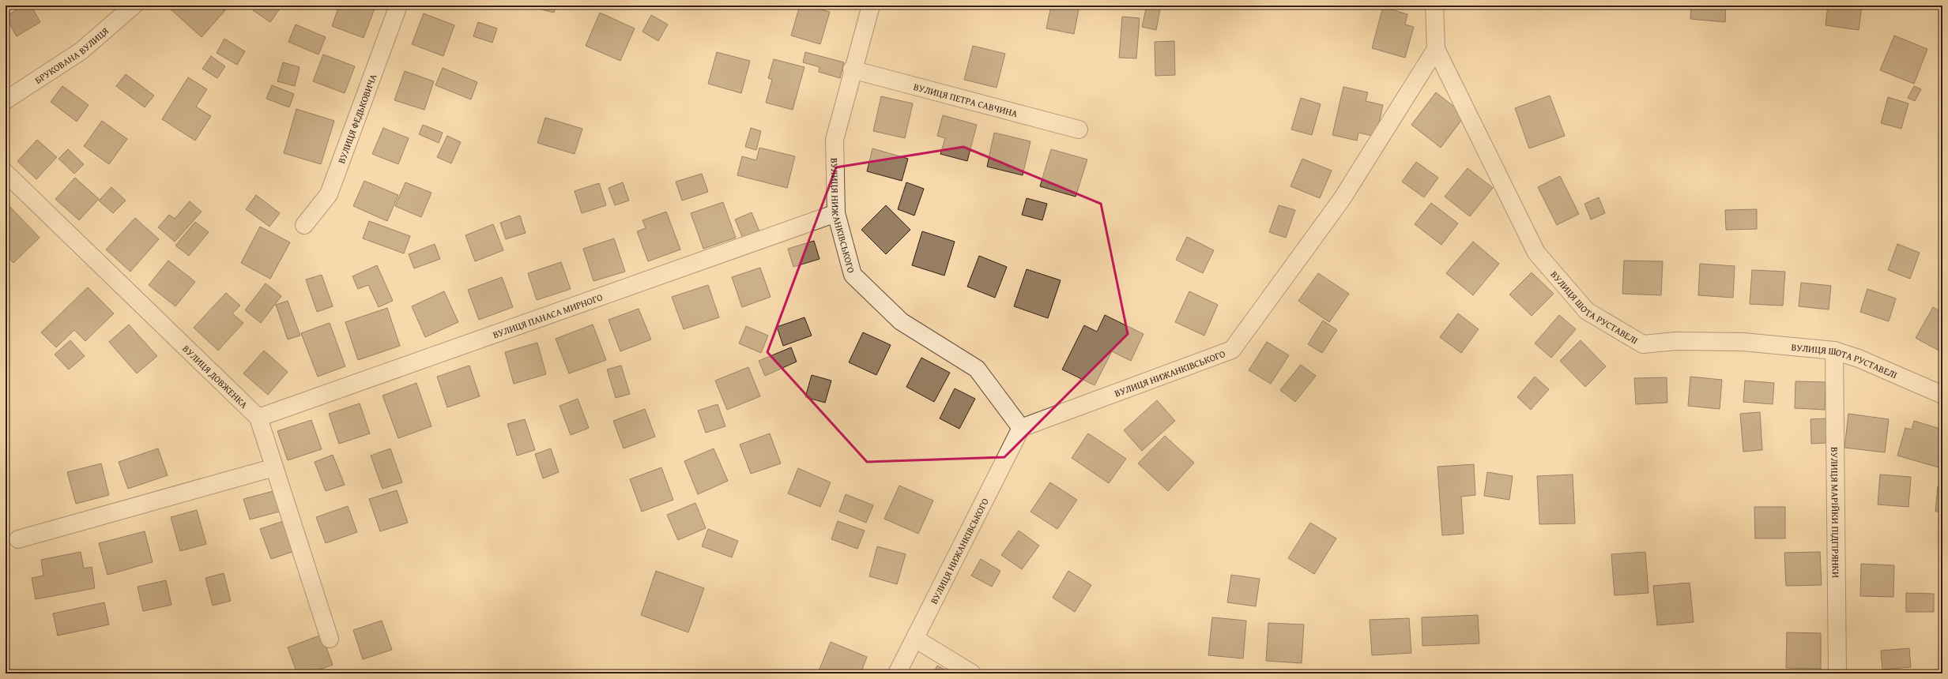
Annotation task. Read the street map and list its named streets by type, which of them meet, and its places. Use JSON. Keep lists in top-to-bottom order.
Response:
{
  "streets": {
    "street": [
      "БРУКОВАНА ВУЛИЦЯ",
      "ВУЛИЦЯ ПЕТРА САВЧИНА",
      "ВУЛИЦЯ ФЕДЬКОВИЧА",
      "ВУЛИЦЯ НИЖАНКІВСЬКОГО",
      "ВУЛИЦЯ ШОТА РУСТАВЕЛІ",
      "ВУЛИЦЯ ПАНАСА МИРНОГО",
      "ВУЛИЦЯ ДОВЖЕНКА",
      "ВУЛИЦЯ МАРІЙКИ ПІДГІРЯНКИ"
    ]
  },
  "crossings": [
    ["ВУЛИЦЯ ПЕТРА САВЧИНА", "ВУЛИЦЯ НИЖАНКІВСЬКОГО"],
    ["ВУЛИЦЯ НИЖАНКІВСЬКОГО", "ВУЛИЦЯ ШОТА РУСТАВЕЛІ"],
    ["ВУЛИЦЯ НИЖАНКІВСЬКОГО", "ВУЛИЦЯ ПАНАСА МИРНОГО"],
    ["ВУЛИЦЯ ШОТА РУСТАВЕЛІ", "ВУЛИЦЯ МАРІЙКИ ПІДГІРЯНКИ"],
    ["ВУЛИЦЯ ПАНАСА МИРНОГО", "ВУЛИЦЯ ДОВЖЕНКА"]
  ]
}
